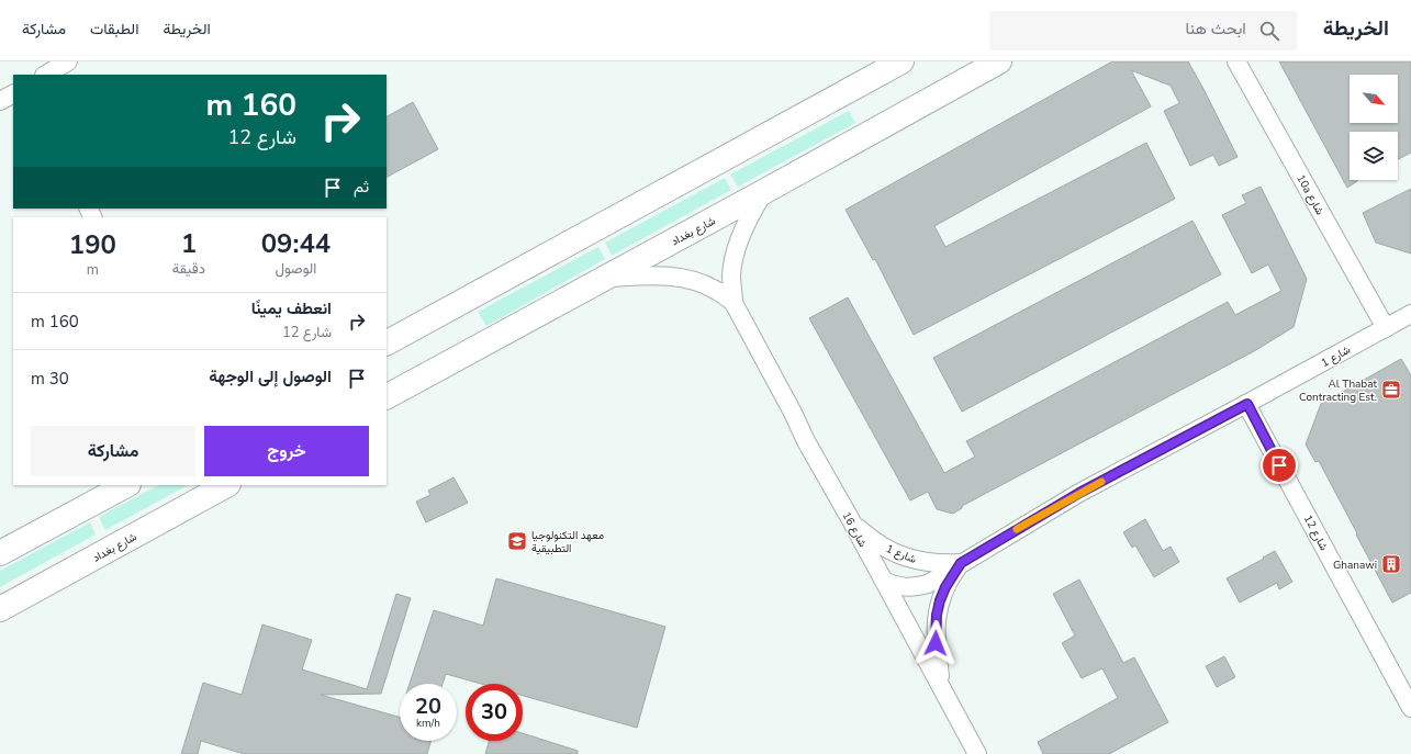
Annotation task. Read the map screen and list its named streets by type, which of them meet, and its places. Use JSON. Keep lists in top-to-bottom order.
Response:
{
  "streets": {
    "main road": ["شارع بغداد"],
    "street": [
      "10a شارع",
      "شارع 1",
      "شارع 16",
      "شارع 12"
    ]
  },
  "crossings": [
    ["10a شارع", "شارع 1"],
    ["شارع بغداد", "شارع 16"],
    ["شارع 1", "شارع 16"],
    ["شارع 1", "شارع 12"]
  ],
  "places": {
    "office": ["Al Thabat Contracting Est."],
    "school or university": ["معهد التكنولوجيا التطبيقية"],
    "building": ["Ghanawi"]
  },
  "north": "bottom right",
  "page": {
    "header": "الخريطة",
    "search": "ابحث هنا",
    "nav": ["الخريطة", "الطبقات", "مشاركة"],
    "turn": ["160 m", "شارع 12"],
    "then": "ثم",
    "eta": [
      "09:44",
      "الوصول",
      "1",
      "دقيقة",
      "190",
      "m"
    ],
    "list": [
      {
        "name": "انعطف يمينًا",
        "note": "شارع 12",
        "value": "160 m"
      },
      {
        "name": "الوصول إلى الوجهة",
        "value": "30 m"
      }
    ],
    "buttons": ["خروج", "مشاركة"],
    "speed": "20 km/h",
    "limit": "30"
  }
}
